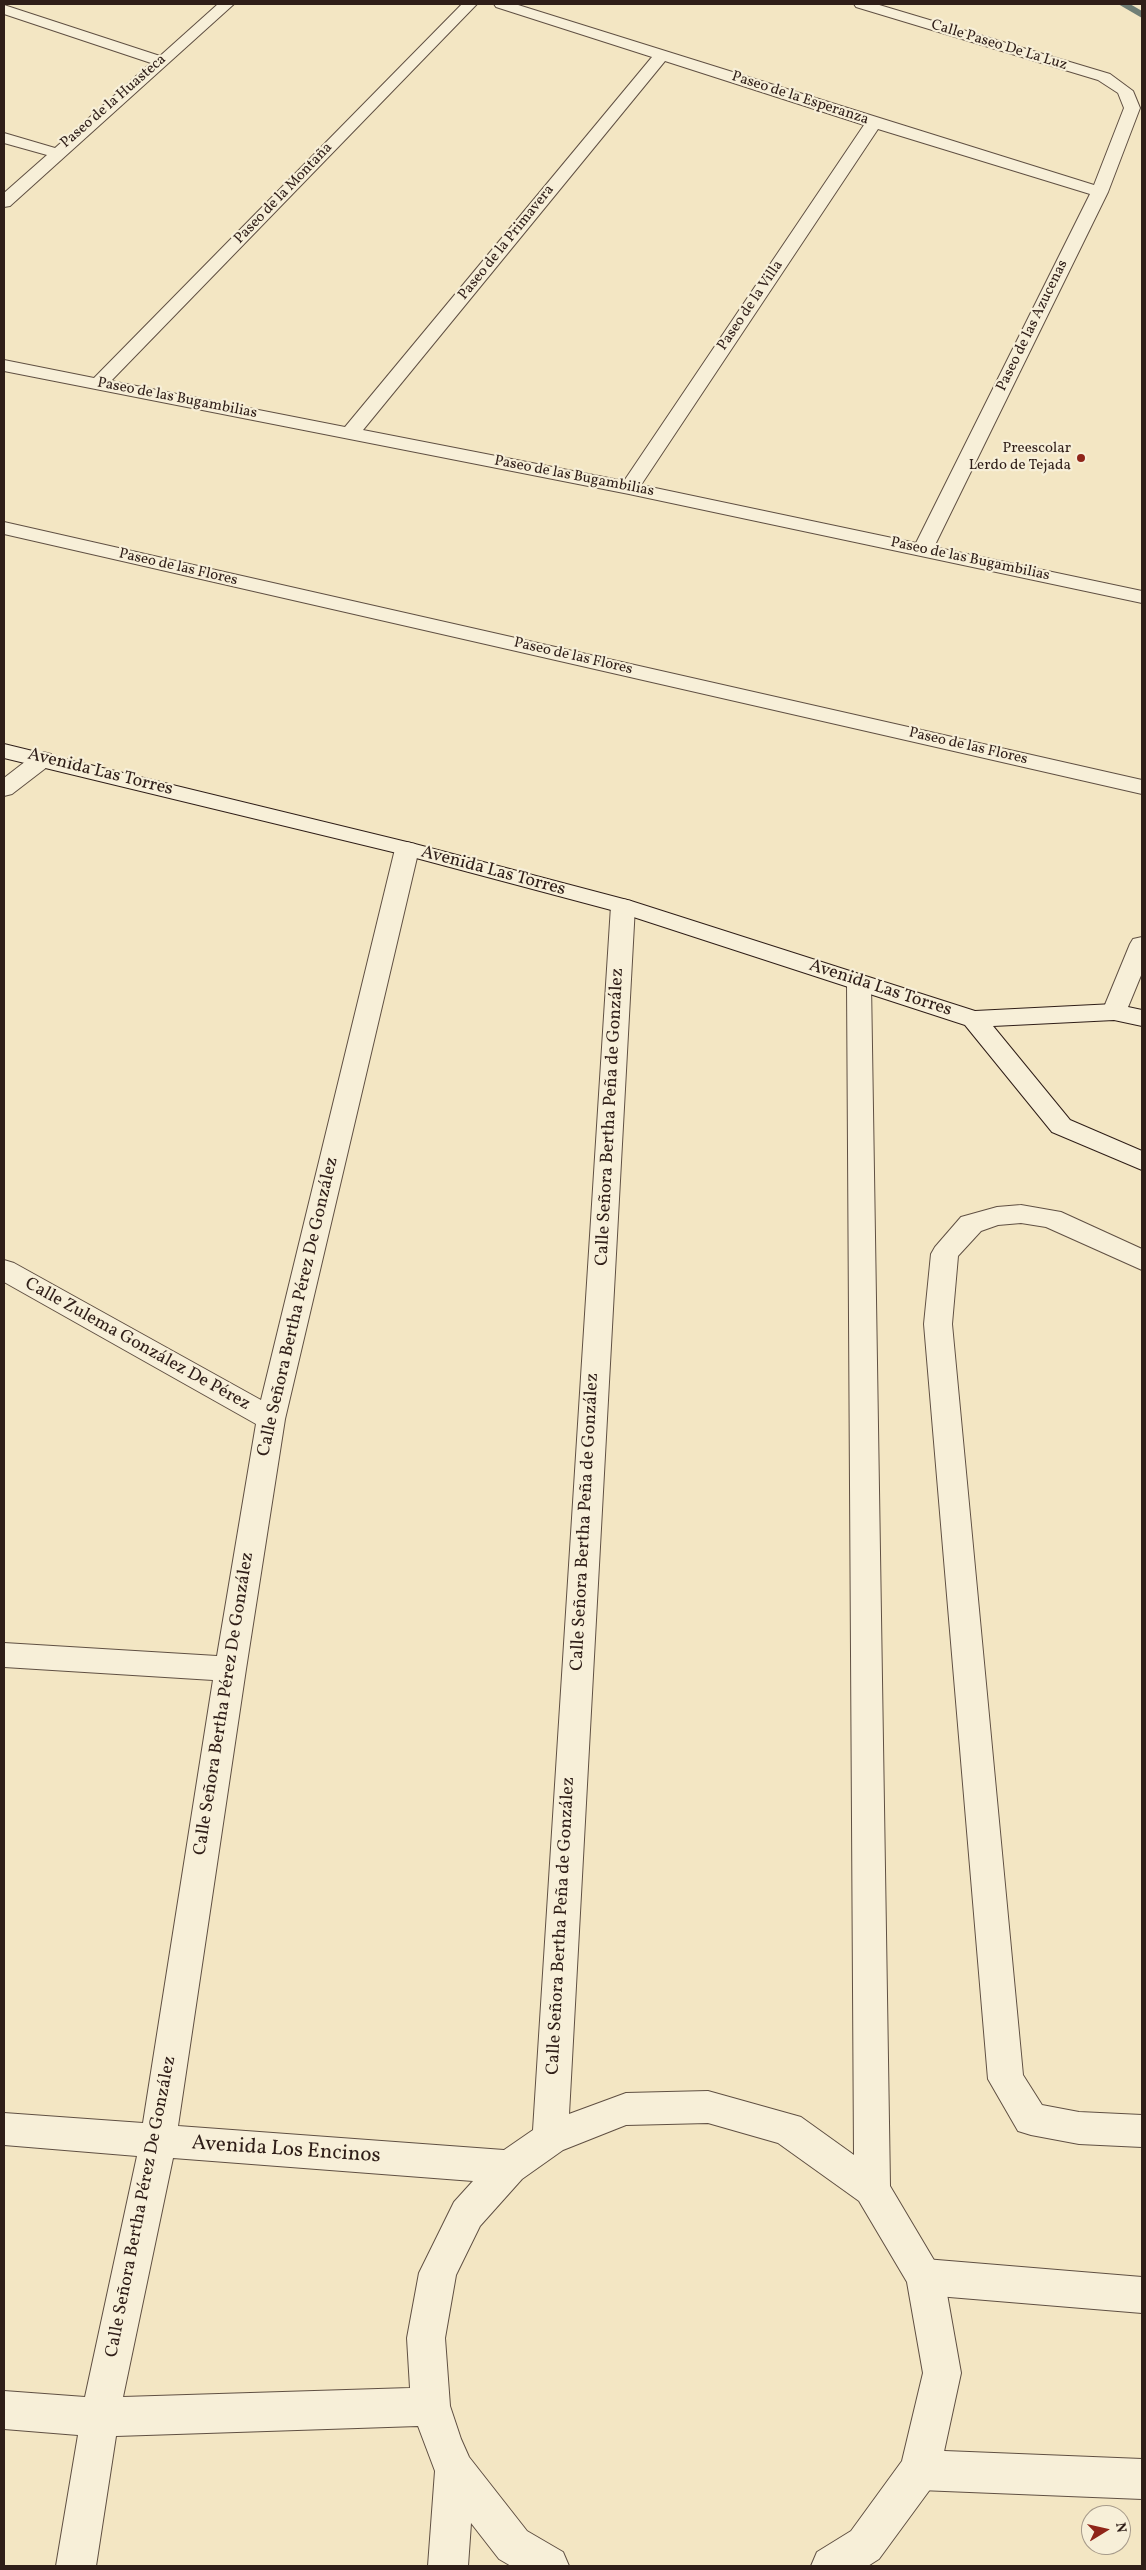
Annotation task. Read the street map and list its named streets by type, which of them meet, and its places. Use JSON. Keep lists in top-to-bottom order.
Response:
{
  "streets": {
    "street": [
      "Calle Paseo De La Luz",
      "Paseo de la Esperanza",
      "Paseo de la Huasteca",
      "Paseo de la Montaña",
      "Paseo de la Primavera",
      "Paseo de la Villa",
      "Paseo de las Azucenas",
      "Paseo de las Bugambilias",
      "Paseo de las Flores",
      "Avenida Las Torres",
      "Calle Señora Bertha Peña de González",
      "Calle Señora Bertha Pérez De González",
      "Calle Zulema González De Pérez",
      "Avenida Los Encinos"
    ]
  },
  "crossings": [
    ["Calle Paseo De La Luz", "Paseo de las Azucenas"],
    ["Paseo de la Esperanza", "Paseo de la Primavera"],
    ["Paseo de la Esperanza", "Paseo de la Villa"],
    ["Paseo de la Esperanza", "Paseo de las Azucenas"],
    ["Paseo de la Montaña", "Paseo de las Bugambilias"],
    ["Paseo de la Primavera", "Paseo de las Bugambilias"],
    ["Paseo de la Villa", "Paseo de las Bugambilias"],
    ["Paseo de las Azucenas", "Paseo de las Bugambilias"],
    ["Avenida Las Torres", "Calle Señora Bertha Peña de González"],
    ["Avenida Las Torres", "Calle Señora Bertha Pérez De González"],
    ["Calle Señora Bertha Pérez De González", "Calle Zulema González De Pérez"],
    ["Calle Señora Bertha Pérez De González", "Avenida Los Encinos"]
  ],
  "places": ["Preescolar Lerdo de Tejada"],
  "north": "right"
}
